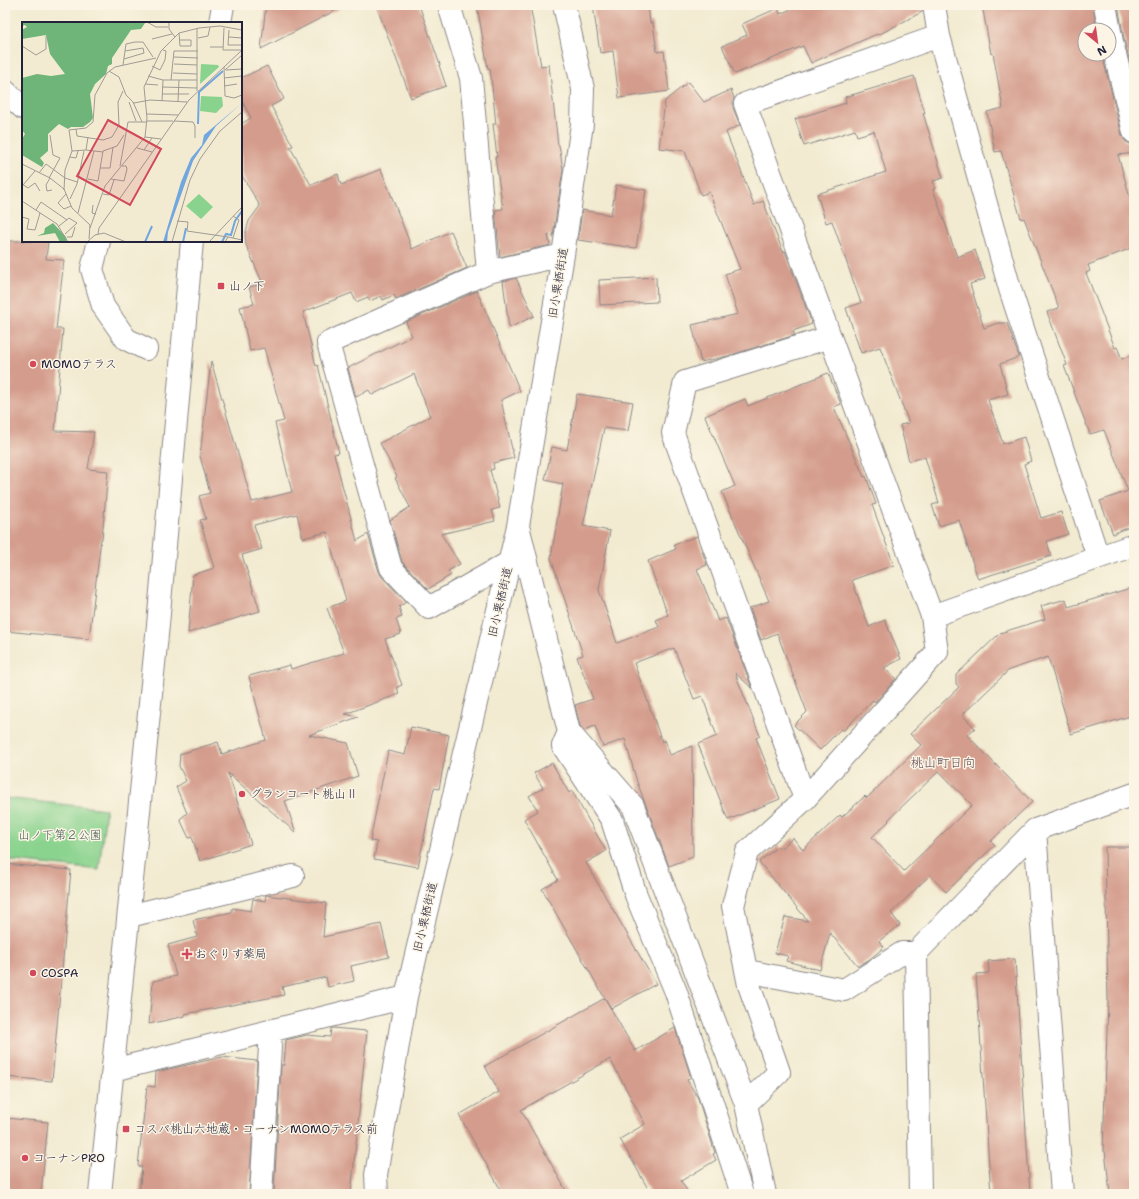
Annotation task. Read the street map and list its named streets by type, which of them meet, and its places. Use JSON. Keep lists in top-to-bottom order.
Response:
{
  "streets": {
    "street": ["旧小栗栖街道"]
  },
  "districts": ["桃山町日向"],
  "parks": ["山ノ下第２公園"],
  "places": {
    "transit": ["山ノ下", "コスパ桃山六地蔵・コーナンMOMOテラス前"],
    "other": [
      "MOMOテラス",
      "グランコート桃山Ⅱ",
      "COSPA",
      "コーナンPRO"
    ],
    "health": ["おぐりす薬局"]
  },
  "north": "bottom right"
}
